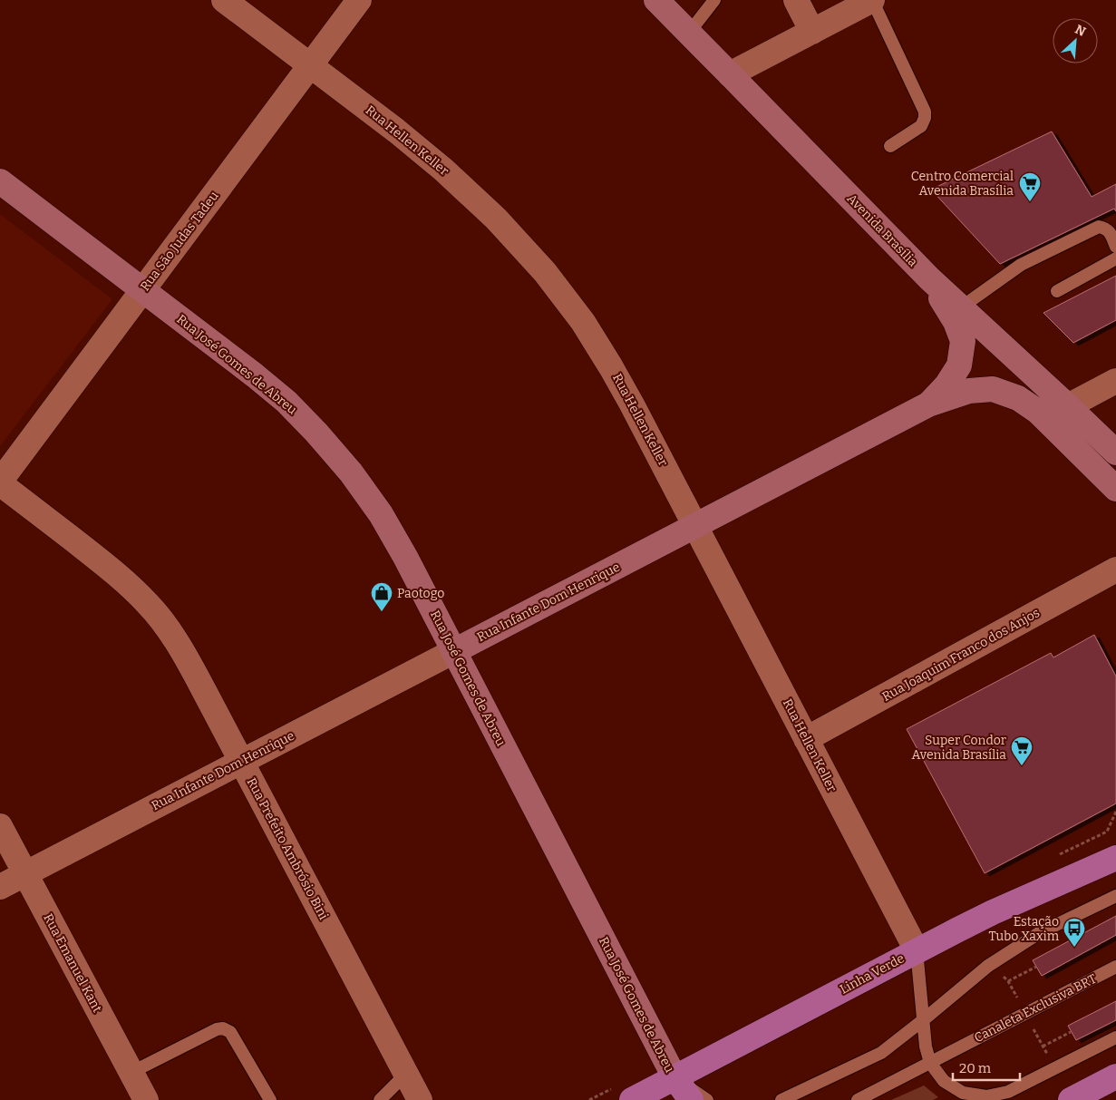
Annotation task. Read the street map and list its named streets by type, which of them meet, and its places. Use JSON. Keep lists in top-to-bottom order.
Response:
{
  "streets": {
    "highway": ["Linha Verde"],
    "main road": ["Avenida Brasília", "Rua José Gomes de Abreu", "Rua Infante Dom Henrique"],
    "street": [
      "Rua Hellen Keller",
      "Rua São Judas Tadeu",
      "Rua Joaquim Franco dos Anjos",
      "Rua Prefeito Ambrósio Bini",
      "Rua Emanuel Kant"
    ],
    "lane": ["Canaleta Exclusiva BRT"]
  },
  "crossings": [
    ["Rua Hellen Keller", "Rua São Judas Tadeu"],
    ["Rua Hellen Keller", "Rua Infante Dom Henrique"],
    ["Rua Hellen Keller", "Rua Joaquim Franco dos Anjos"],
    ["Rua Hellen Keller", "Linha Verde"],
    ["Avenida Brasília", "Rua Infante Dom Henrique"],
    ["Rua São Judas Tadeu", "Rua José Gomes de Abreu"],
    ["Rua São Judas Tadeu", "Rua Prefeito Ambrósio Bini"],
    ["Rua José Gomes de Abreu", "Rua Infante Dom Henrique"],
    ["Rua José Gomes de Abreu", "Linha Verde"],
    ["Rua Infante Dom Henrique", "Rua Prefeito Ambrósio Bini"],
    ["Rua Infante Dom Henrique", "Rua Emanuel Kant"]
  ],
  "places": {
    "supermarket": ["Centro Comercial Avenida Brasília", "Super Condor Avenida Brasília"],
    "shop": ["Paotogo"],
    "bus stop": ["Estação Tubo Xaxim"]
  },
  "scale_bar": "20 m",
  "north": "top right"
}
